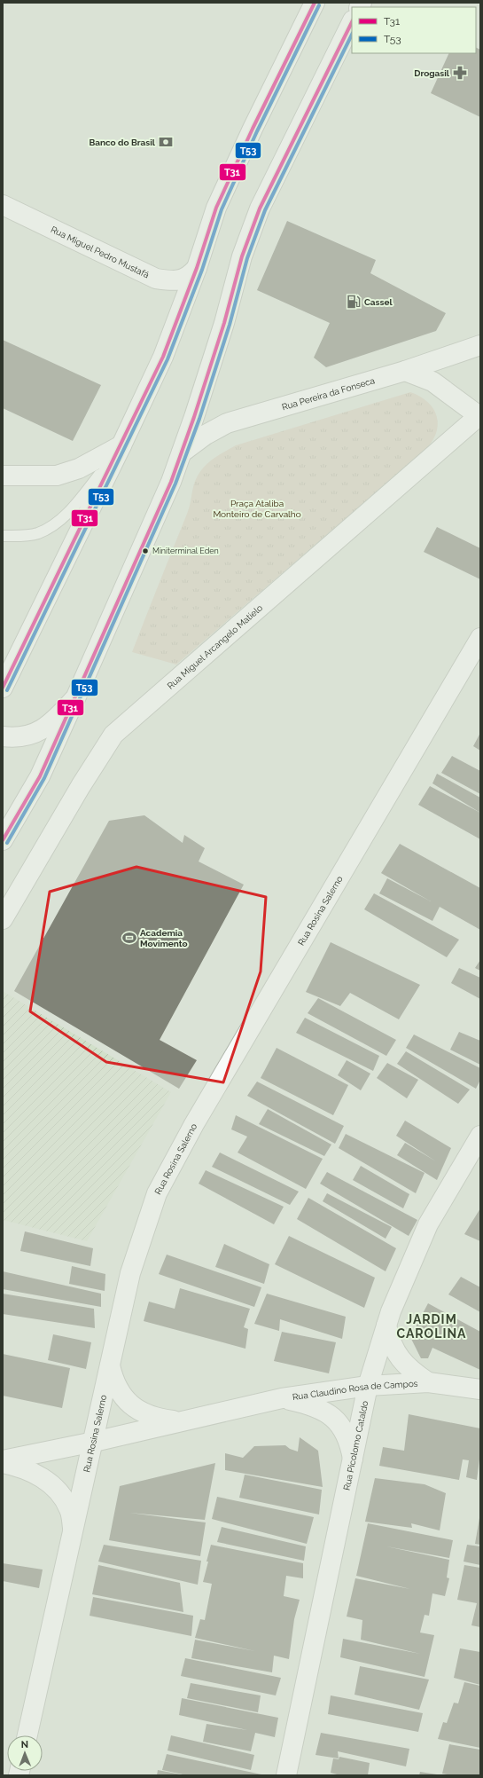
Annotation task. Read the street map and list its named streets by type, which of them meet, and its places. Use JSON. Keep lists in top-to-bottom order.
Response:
{
  "streets": {
    "street": [
      "Rua Miguel Pedro Mustafá",
      "Rua Pereira da Fonseca",
      "Rua Miguel Arcangelo Matielo",
      "Rua Rosina Salerno",
      "Rua Claudino Rosa de Campos",
      "Rua Picolomo Cataldo"
    ]
  },
  "crossings": [
    ["Rua Rosina Salerno", "Rua Claudino Rosa de Campos"],
    ["Rua Claudino Rosa de Campos", "Rua Picolomo Cataldo"]
  ],
  "districts": ["JARDIM CAROLINA"],
  "parks": ["Praça Ataliba Monteiro de Carvalho"],
  "places": {
    "pharmacy": ["Drogasil"],
    "bank": ["Banco do Brasil"],
    "fuel station": ["Cassel"],
    "other": ["Miniterminal Eden"],
    "sports": ["Academia Movimento"]
  },
  "lines": ["transit line T31", "transit line T53"],
  "legend": ["T31", "T53"],
  "north": "top"
}
